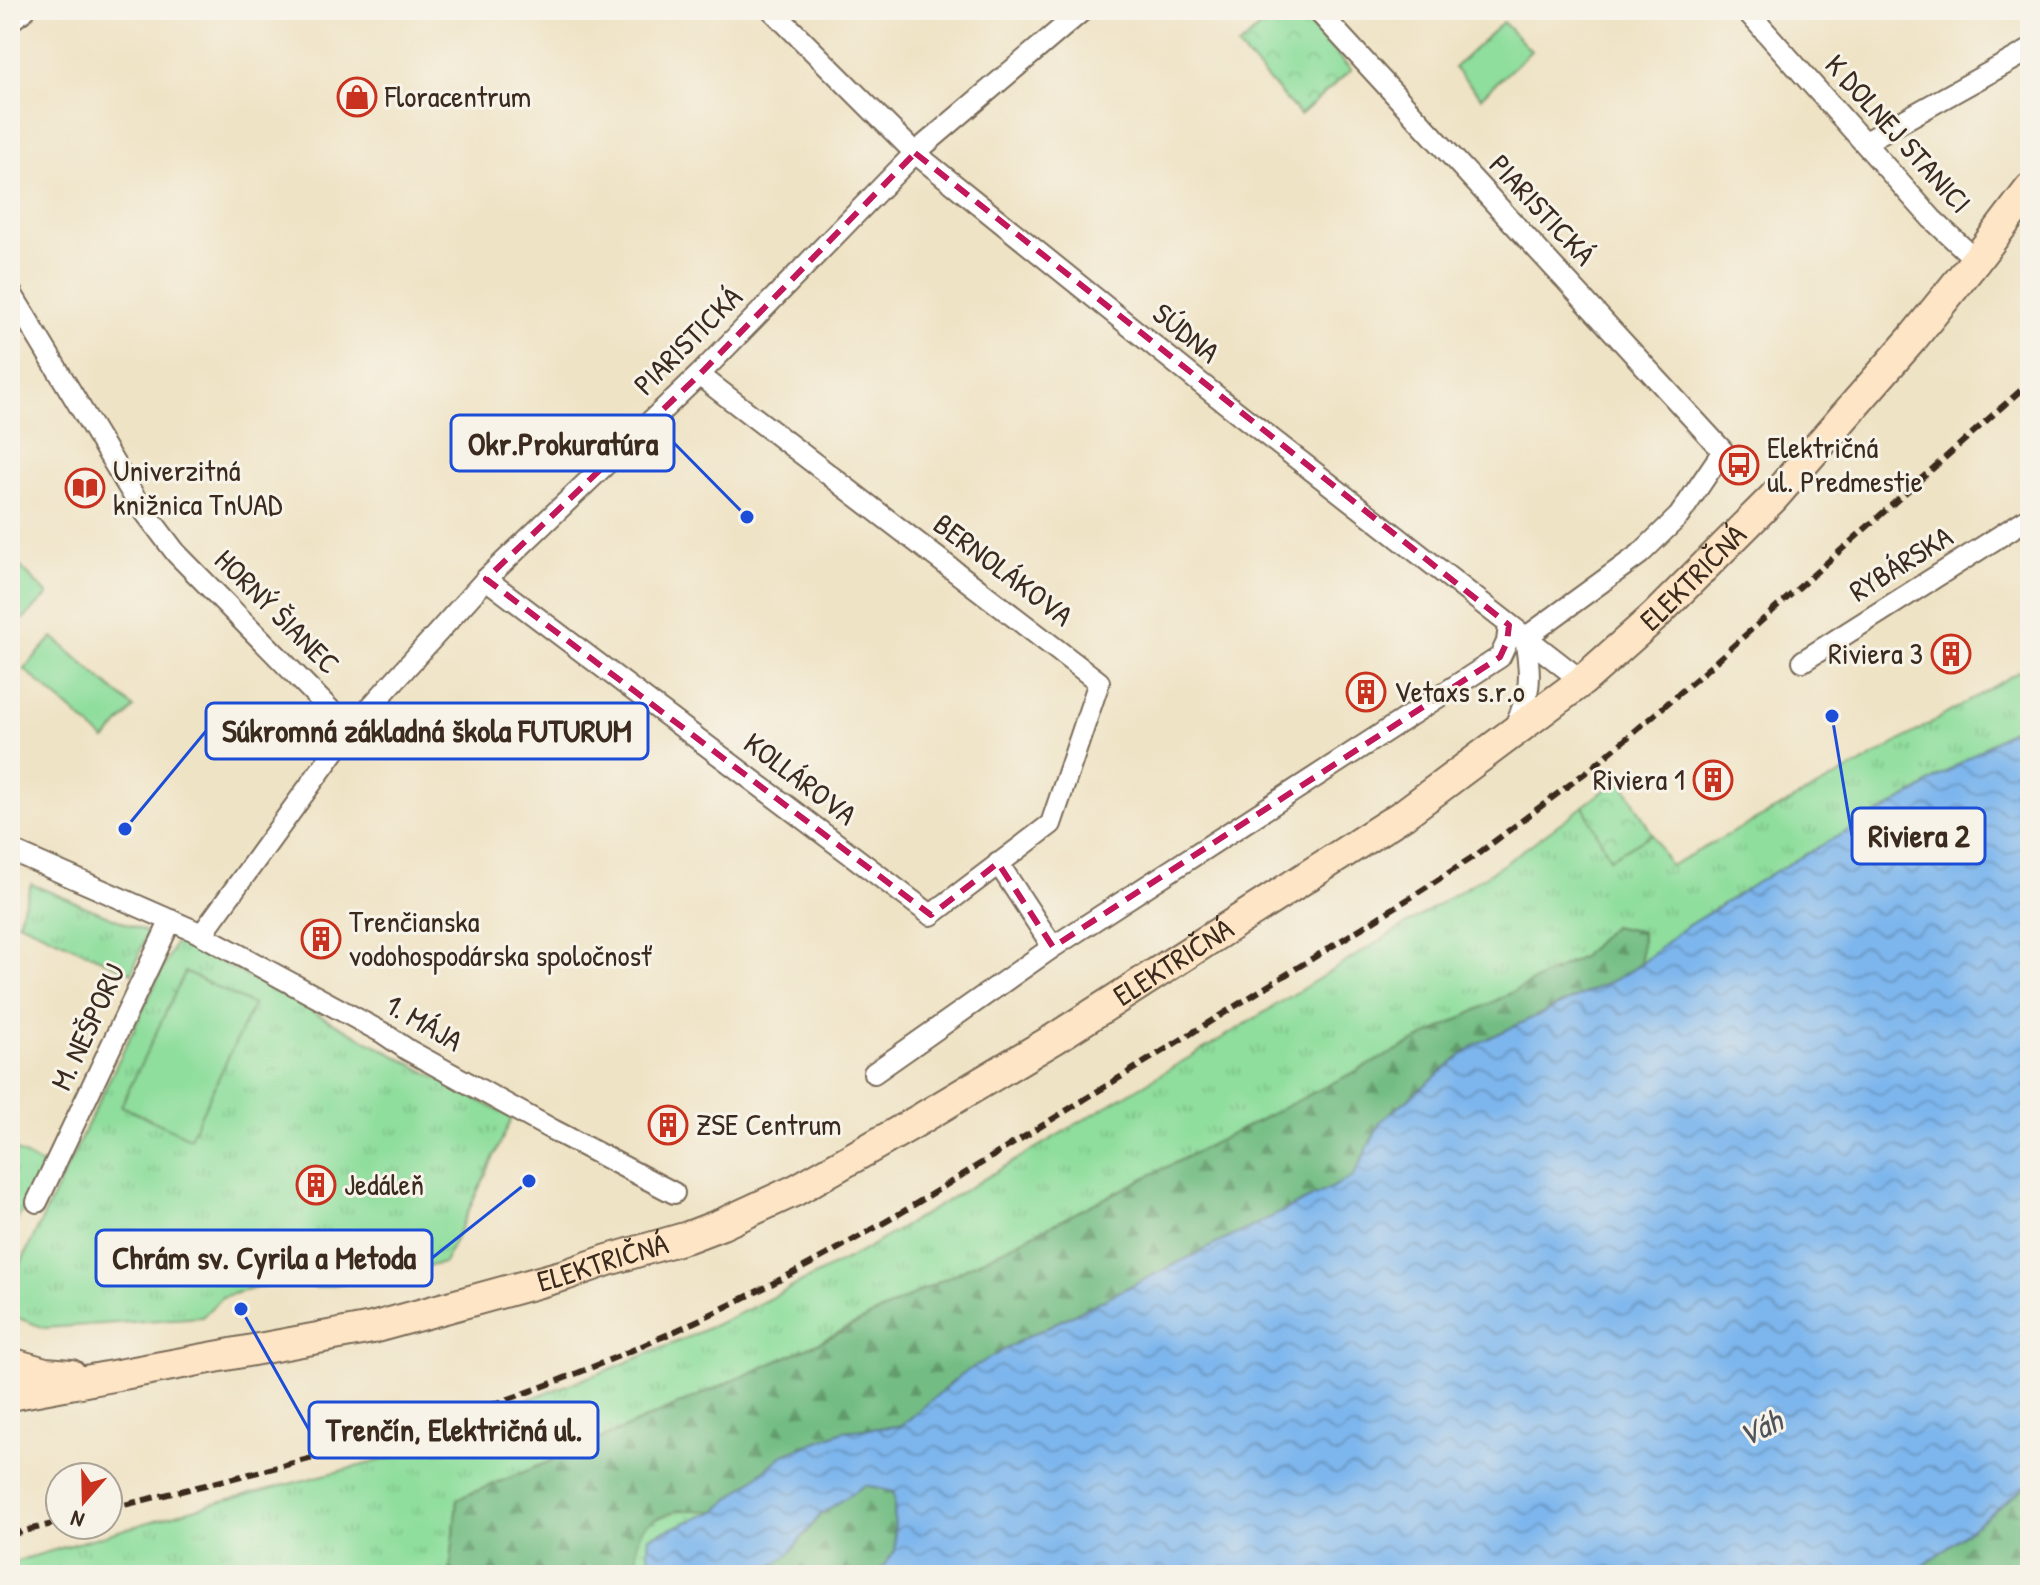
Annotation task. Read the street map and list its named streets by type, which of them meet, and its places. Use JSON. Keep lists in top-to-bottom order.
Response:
{
  "streets": {
    "main road": ["ELEKTRIČNÁ"],
    "street": [
      "K DOLNEJ STANICI",
      "PIARISTICKÁ",
      "SÚDNA",
      "RYBÁRSKA",
      "BERNOLÁKOVA",
      "HORNÝ ŠIANEC",
      "KOLLÁROVA",
      "1. MÁJA",
      "M. NEŠPORU"
    ]
  },
  "crossings": [
    ["K DOLNEJ STANICI", "ELEKTRIČNÁ"],
    ["PIARISTICKÁ", "SÚDNA"],
    ["PIARISTICKÁ", "BERNOLÁKOVA"],
    ["PIARISTICKÁ", "ELEKTRIČNÁ"],
    ["PIARISTICKÁ", "HORNÝ ŠIANEC"],
    ["PIARISTICKÁ", "KOLLÁROVA"],
    ["SÚDNA", "ELEKTRIČNÁ"],
    ["BERNOLÁKOVA", "KOLLÁROVA"],
    ["1. MÁJA", "M. NEŠPORU"]
  ],
  "water": ["Váh"],
  "places": {
    "shop": ["Floracentrum"],
    "bus stop": ["Električná ul. Predmestie"],
    "library": ["Univerzitná knižnica TnUAD"],
    "other": [
      "Okr.Prokuratúra",
      "Riviera 2",
      "Súkromná základná škola FUTURUM",
      "Chrám sv. Cyrila a Metoda",
      "Trenčín, Električná ul."
    ],
    "building": [
      "Riviera 3",
      "Vetaxs s.r.o",
      "Riviera 1",
      "Trenčianska vodohospodárska spoločnosť",
      "ZSE Centrum",
      "Jedáleň"
    ]
  },
  "north": "bottom"
}
